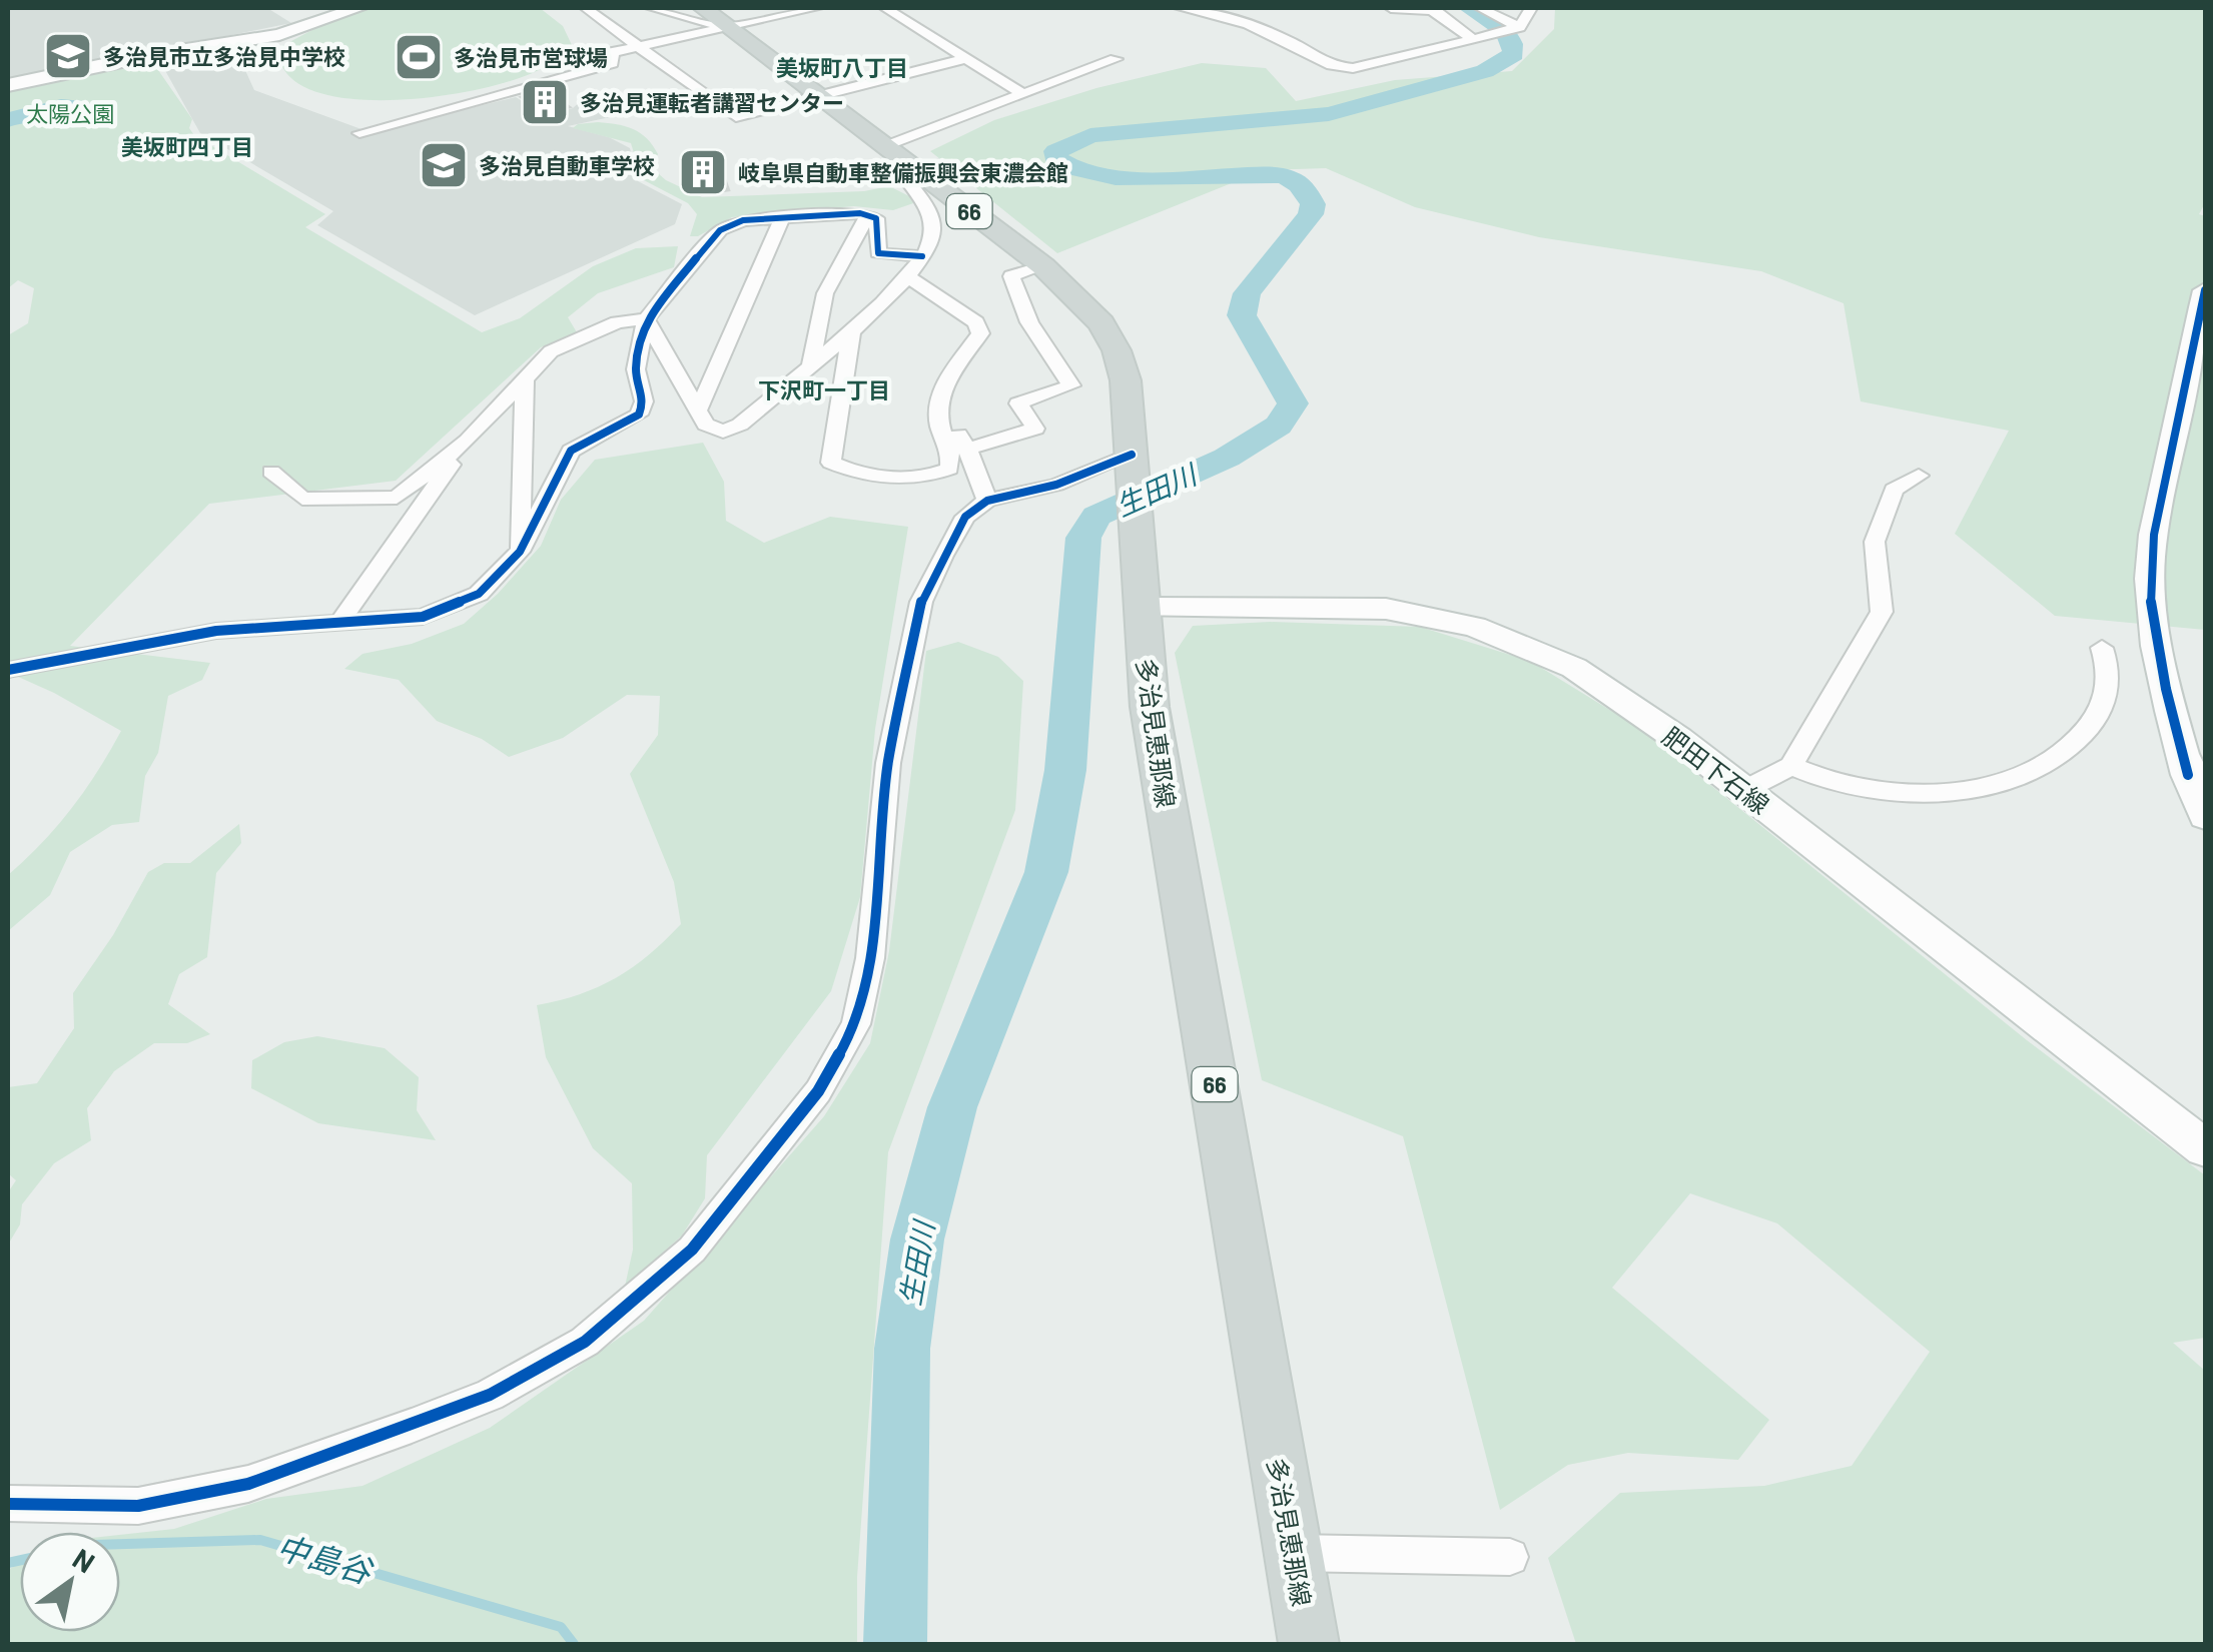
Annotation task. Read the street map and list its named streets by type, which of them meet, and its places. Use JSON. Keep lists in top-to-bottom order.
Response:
{
  "streets": {
    "main road": ["66", "多治見恵那線"],
    "street": ["肥田下石線"]
  },
  "crossings": [
    ["多治見恵那線", "肥田下石線"]
  ],
  "districts": ["美坂町八丁目", "美坂町四丁目", "下沢町一丁目"],
  "water": ["生田川", "中島谷"],
  "parks": ["太陽公園"],
  "places": {
    "school or university": ["多治見市立多治見中学校", "多治見自動車学校"],
    "sports": ["多治見市営球場"],
    "building": ["多治見運転者講習センター", "岐阜県自動車整備振興会東濃会館"]
  },
  "north": "top right"
}
